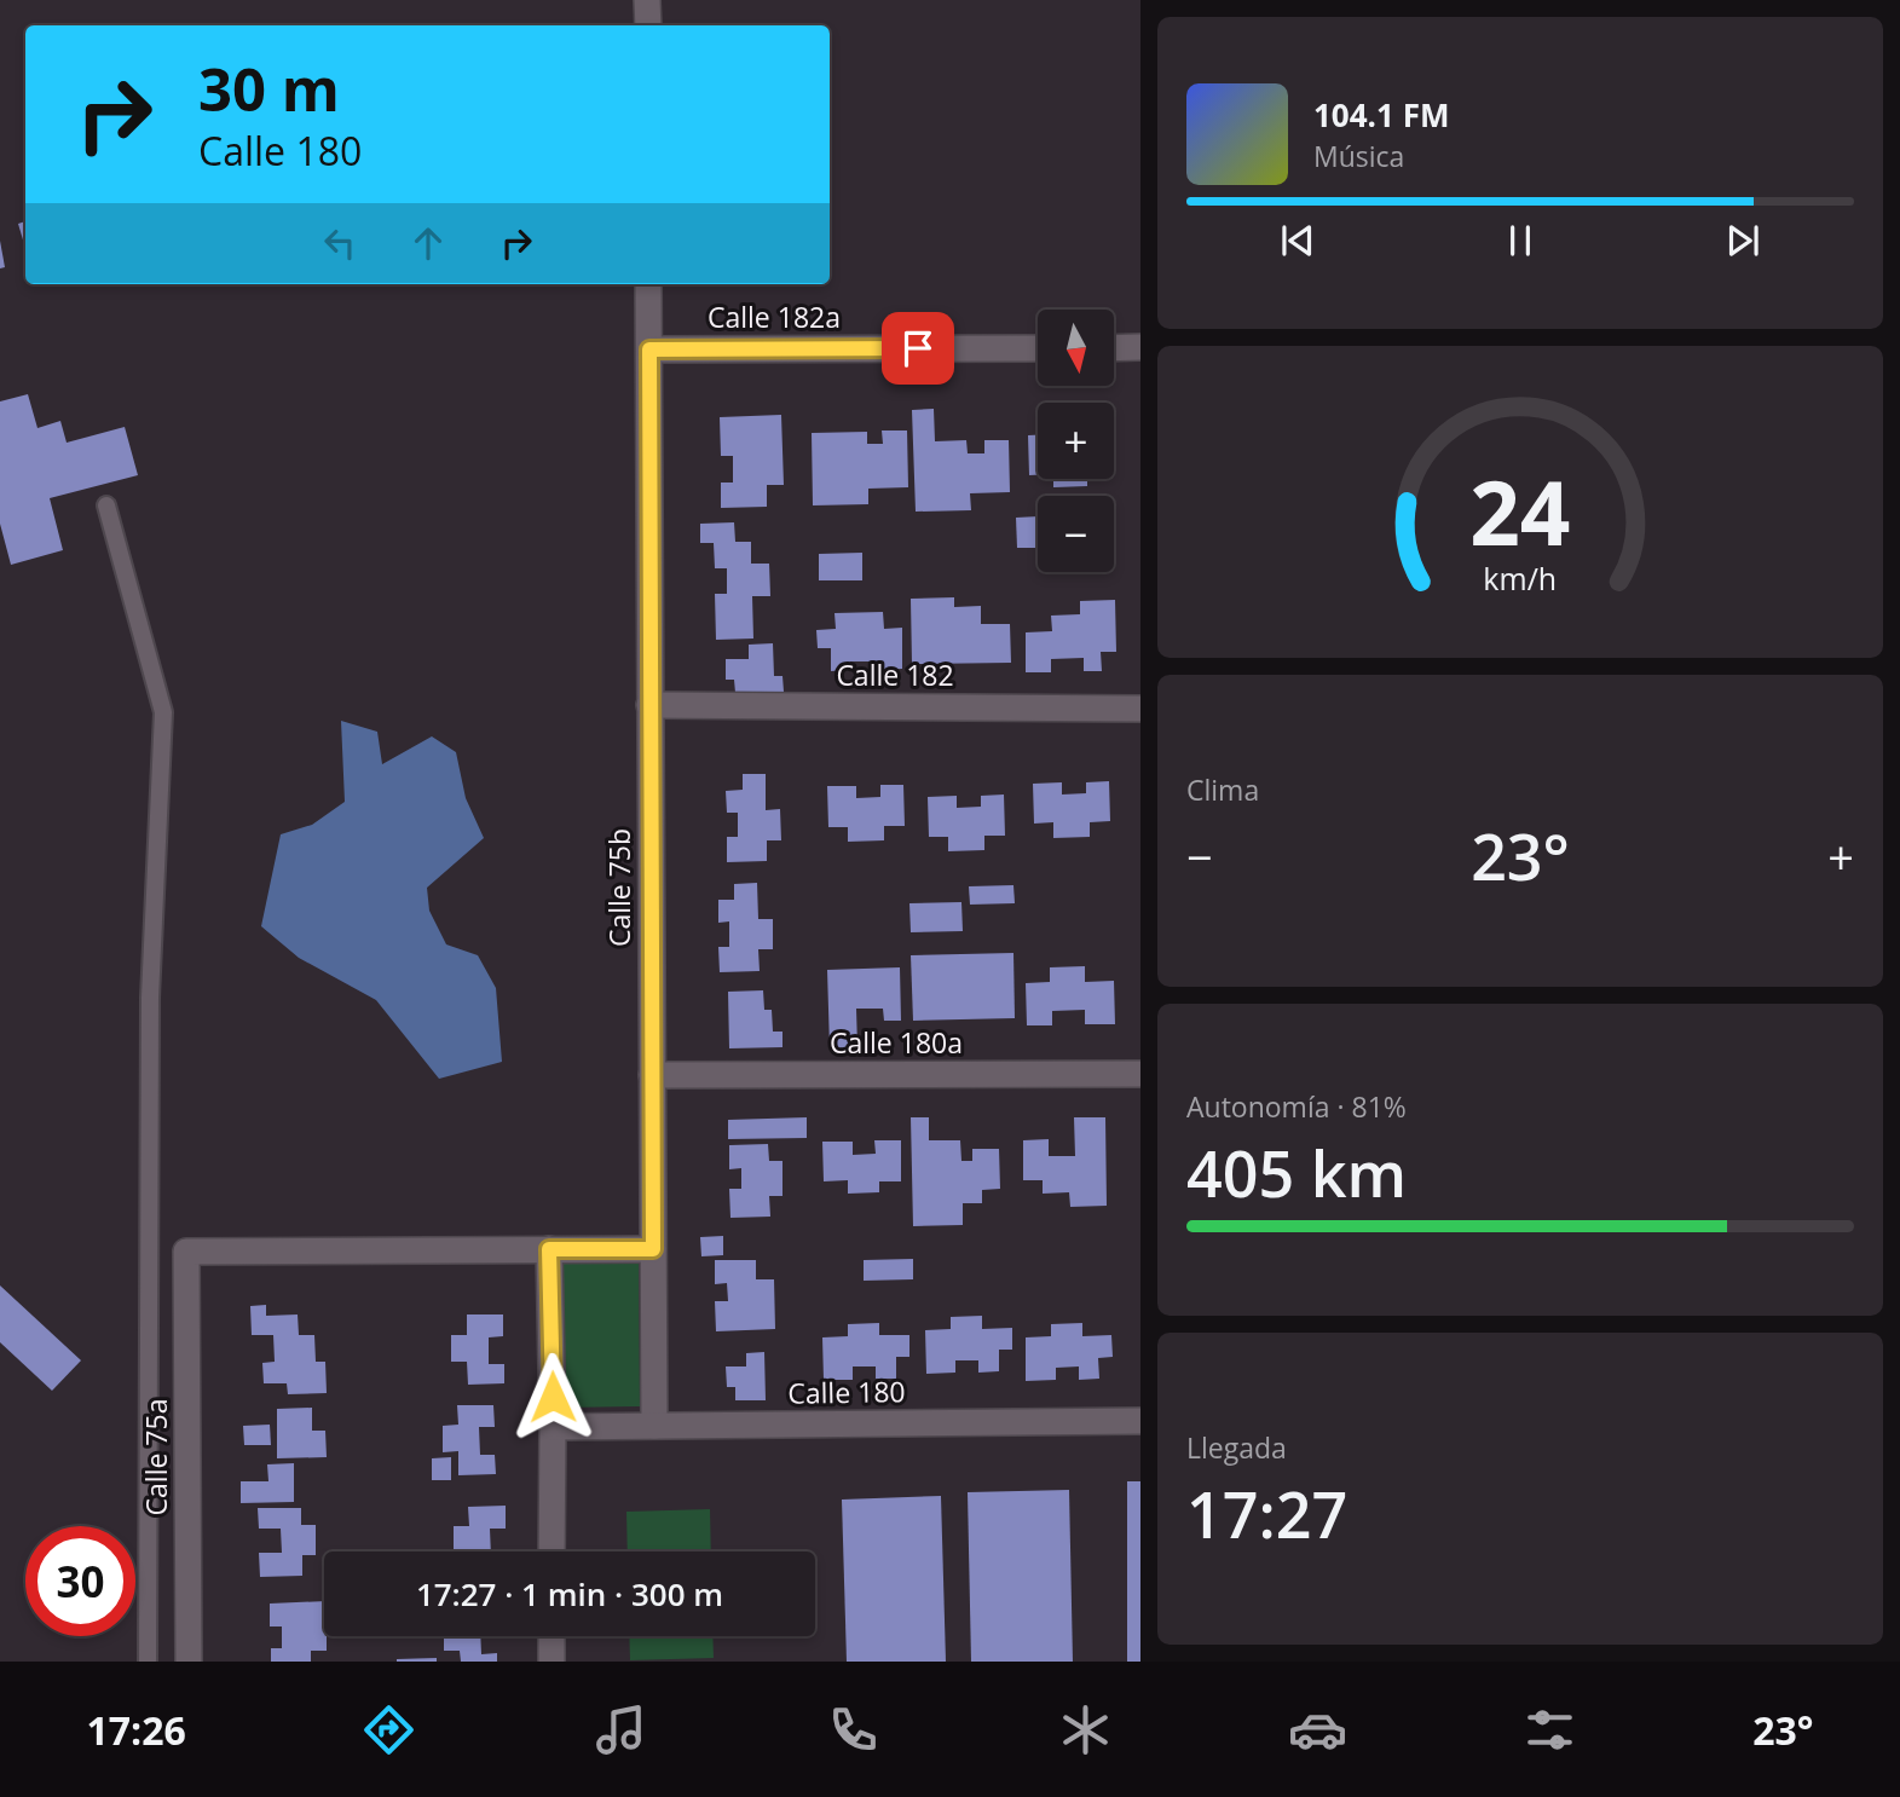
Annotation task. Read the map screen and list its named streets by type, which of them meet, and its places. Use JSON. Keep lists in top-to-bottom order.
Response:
{
  "streets": {
    "street": [
      "Calle 182a",
      "Calle 182",
      "Calle 75b",
      "Calle 180a",
      "Calle 180",
      "Calle 75a"
    ]
  },
  "crossings": [
    ["Calle 182a", "Calle 75b"],
    ["Calle 182", "Calle 75b"],
    ["Calle 75b", "Calle 180a"],
    ["Calle 75b", "Calle 180"]
  ],
  "north": "bottom",
  "page": {
    "turn": ["30 m", "Calle 180"],
    "song": ["104.1 FM", "Música"],
    "map_buttons": ["+", "−"],
    "tile": [
      "Clima",
      ["Autonomía · 81%", "405 km"],
      ["Llegada", "17:27"]
    ],
    "heat": ["−", "23°", "+"],
    "limit": "30",
    "trip": "17:27 · 1 min · 300 m",
    "tabs": ["17:26", "23°"],
    "gauge": ["24", "km/h"]
  }
}
